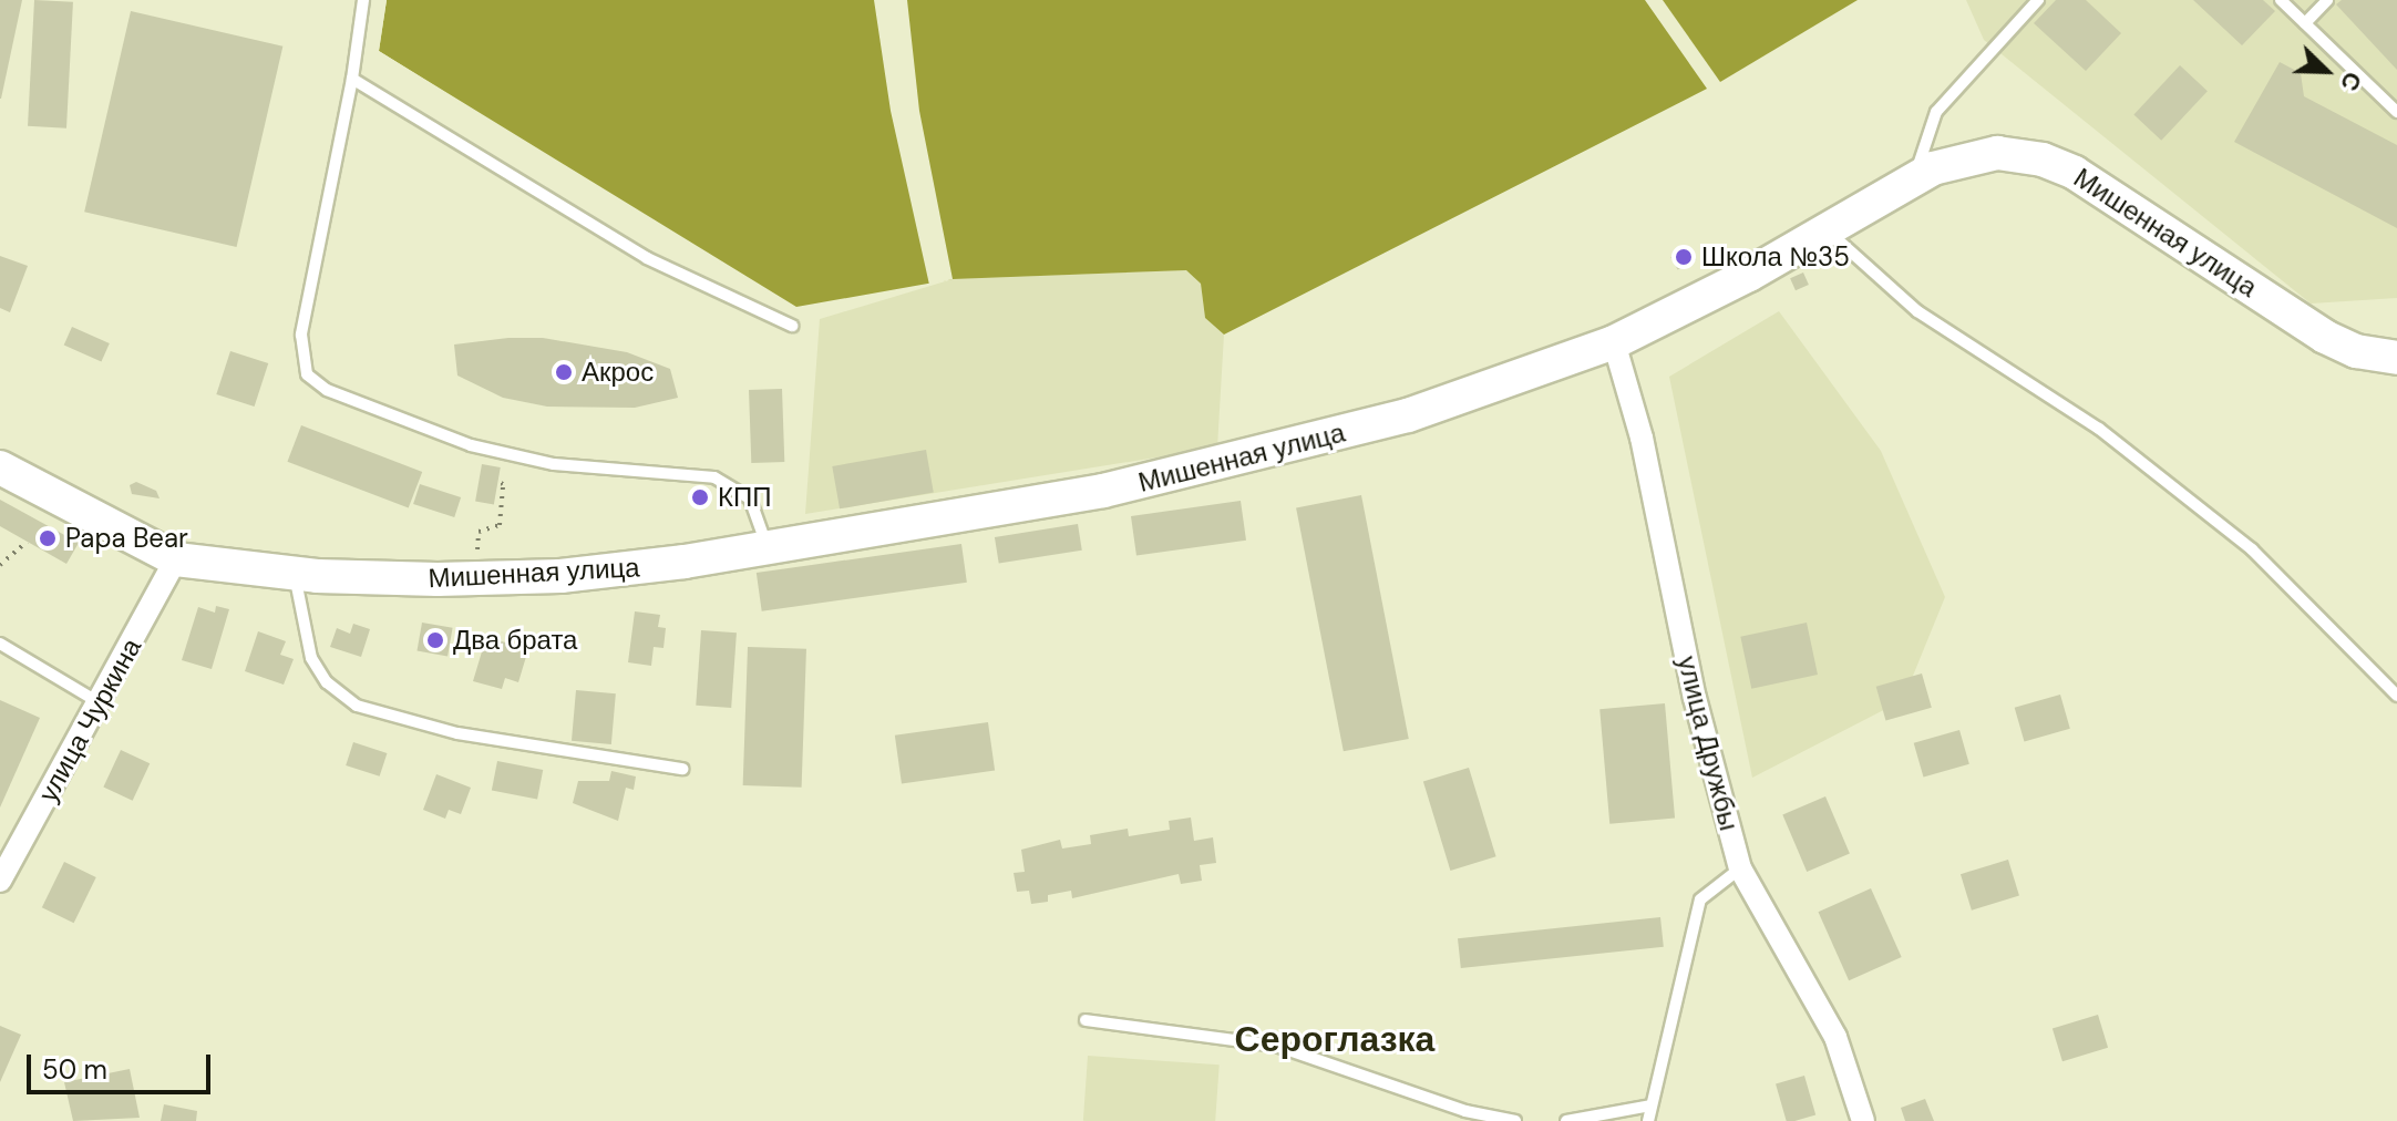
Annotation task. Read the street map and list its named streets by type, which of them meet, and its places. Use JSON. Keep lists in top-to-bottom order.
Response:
{
  "streets": {
    "main road": ["Мишенная улица"],
    "street": ["улица Чуркина", "улица Дружбы"]
  },
  "crossings": [
    ["Мишенная улица", "улица Чуркина"],
    ["Мишенная улица", "улица Дружбы"]
  ],
  "districts": ["Сероглазка"],
  "places": [
    "Школа №35",
    "Акрос",
    "КПП",
    "Papa Bear",
    "Два брата"
  ],
  "scale_bar": "50 m",
  "north": "bottom right"
}
